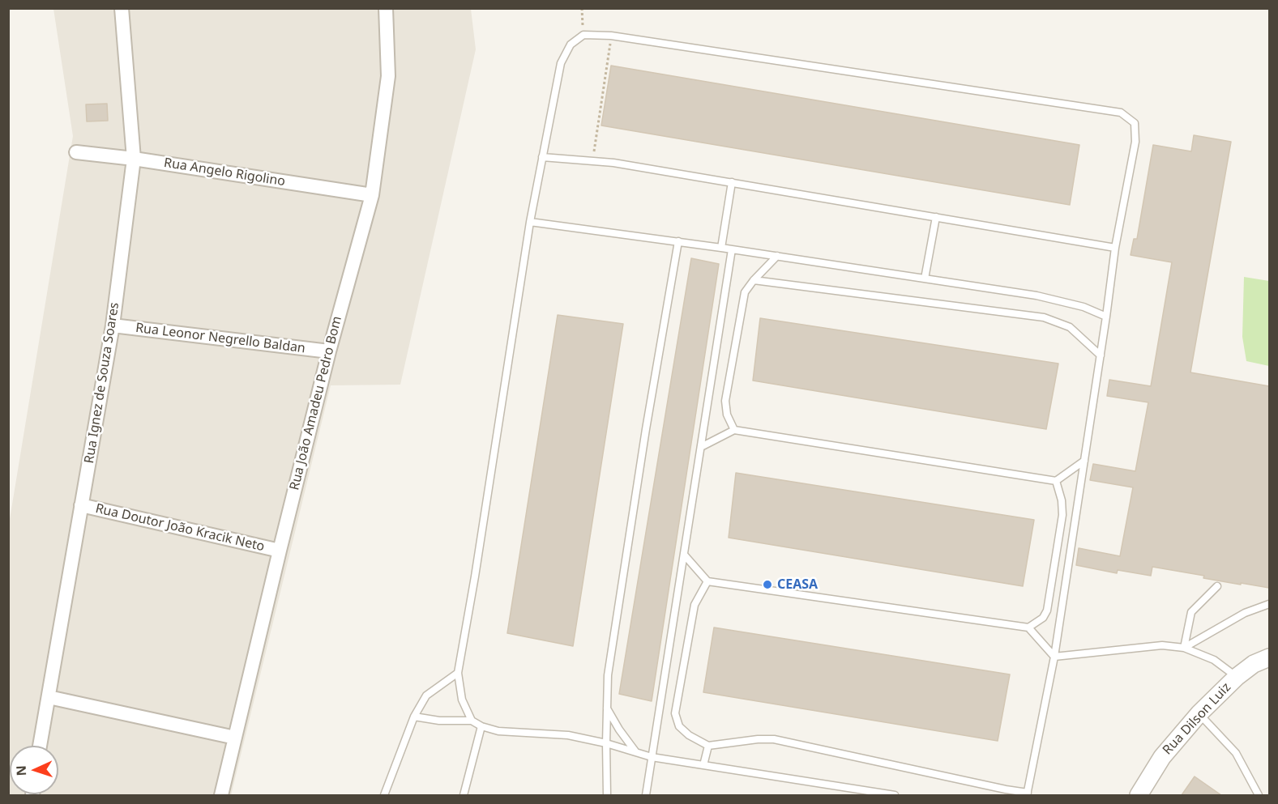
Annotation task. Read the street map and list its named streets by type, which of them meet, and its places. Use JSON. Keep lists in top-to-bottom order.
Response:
{
  "streets": {
    "street": [
      "Rua Angelo Rigolino",
      "Rua Leonor Negrello Baldan",
      "Rua Ignez de Souza Soares",
      "Rua João Amadeu Pedro Bom",
      "Rua Doutor João Kracik Neto",
      "Rua Dilson Luiz"
    ]
  },
  "crossings": [
    ["Rua Angelo Rigolino", "Rua Ignez de Souza Soares"],
    ["Rua Angelo Rigolino", "Rua João Amadeu Pedro Bom"],
    ["Rua Leonor Negrello Baldan", "Rua Ignez de Souza Soares"],
    ["Rua Leonor Negrello Baldan", "Rua João Amadeu Pedro Bom"],
    ["Rua Ignez de Souza Soares", "Rua Doutor João Kracik Neto"],
    ["Rua João Amadeu Pedro Bom", "Rua Doutor João Kracik Neto"]
  ],
  "places": ["CEASA"],
  "north": "left"
}
